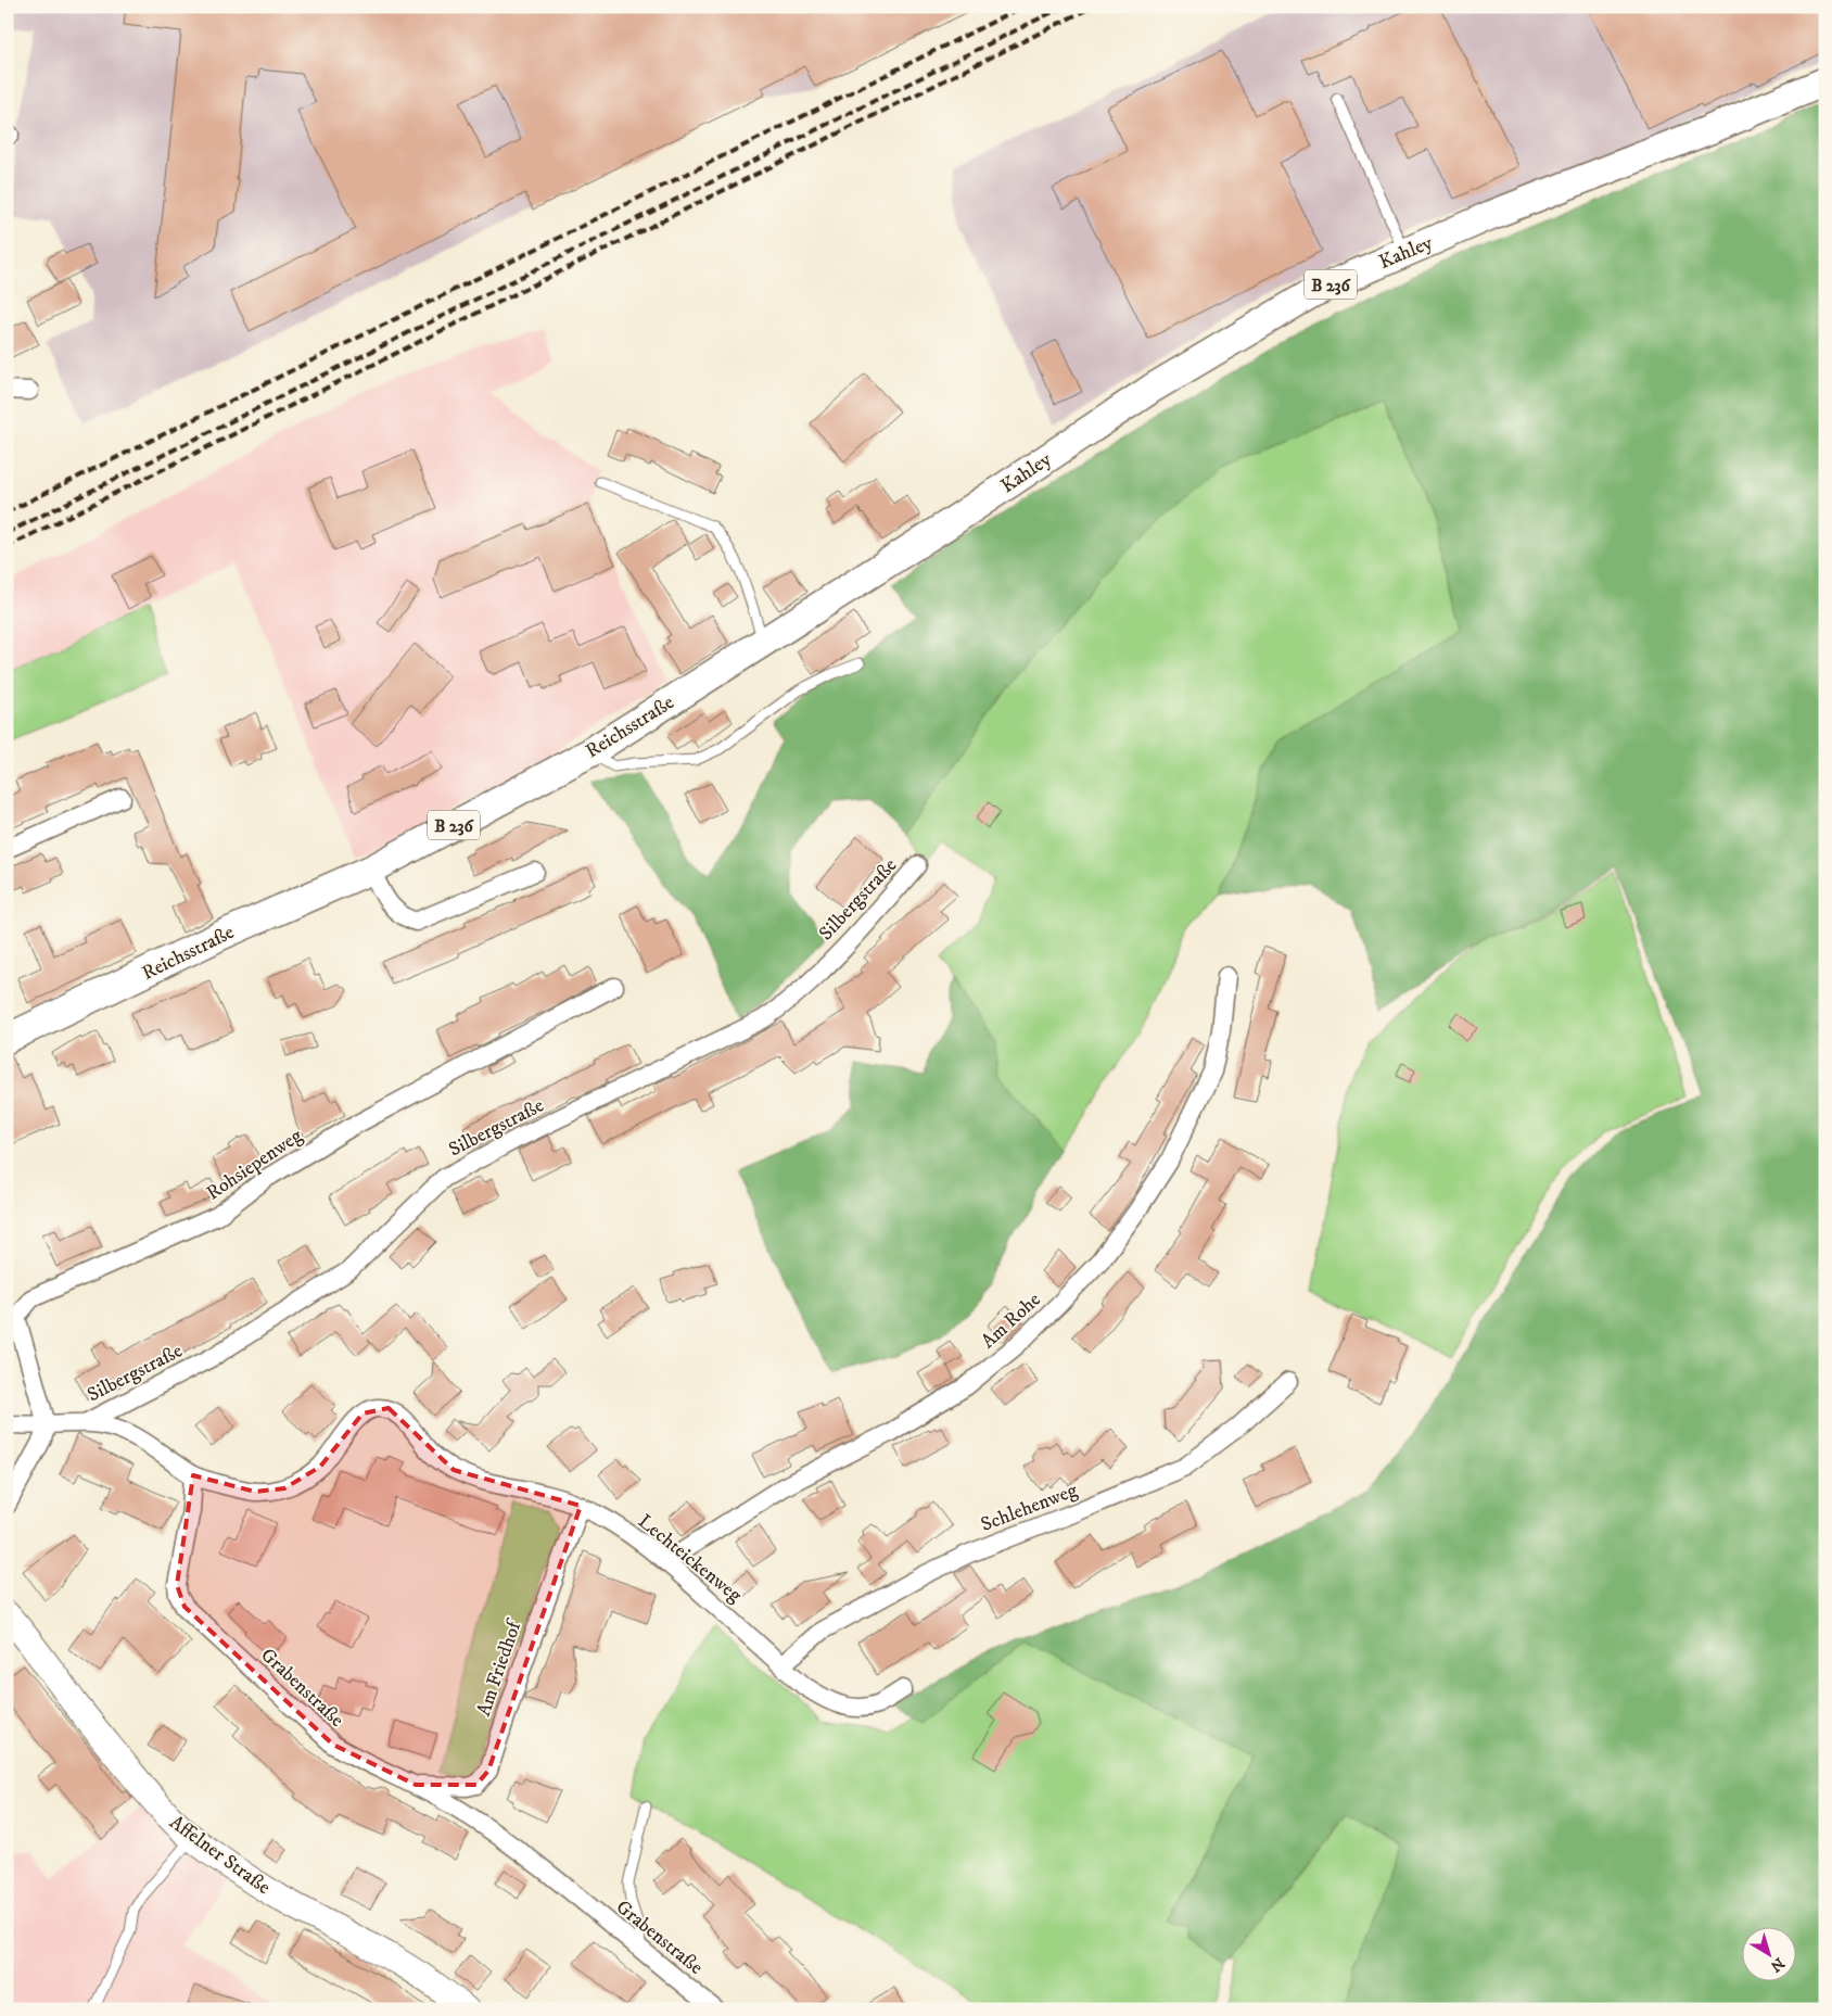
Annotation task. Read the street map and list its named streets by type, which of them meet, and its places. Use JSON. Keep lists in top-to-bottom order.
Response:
{
  "streets": {
    "main road": [
      "Kahley",
      "B 236",
      "Reichsstraße",
      "Affelner Straße"
    ],
    "street": [
      "Silbergstraße",
      "Rohsiepenweg",
      "Am Rohe",
      "Schlehenweg",
      "Lechteickenweg",
      "Am Friedhof",
      "Grabenstraße"
    ]
  },
  "crossings": [
    ["Kahley", "Reichsstraße"],
    ["Am Rohe", "Lechteickenweg"],
    ["Schlehenweg", "Lechteickenweg"],
    ["Lechteickenweg", "Am Friedhof"],
    ["Lechteickenweg", "Grabenstraße"],
    ["Am Friedhof", "Grabenstraße"]
  ],
  "north": "bottom right"
}
